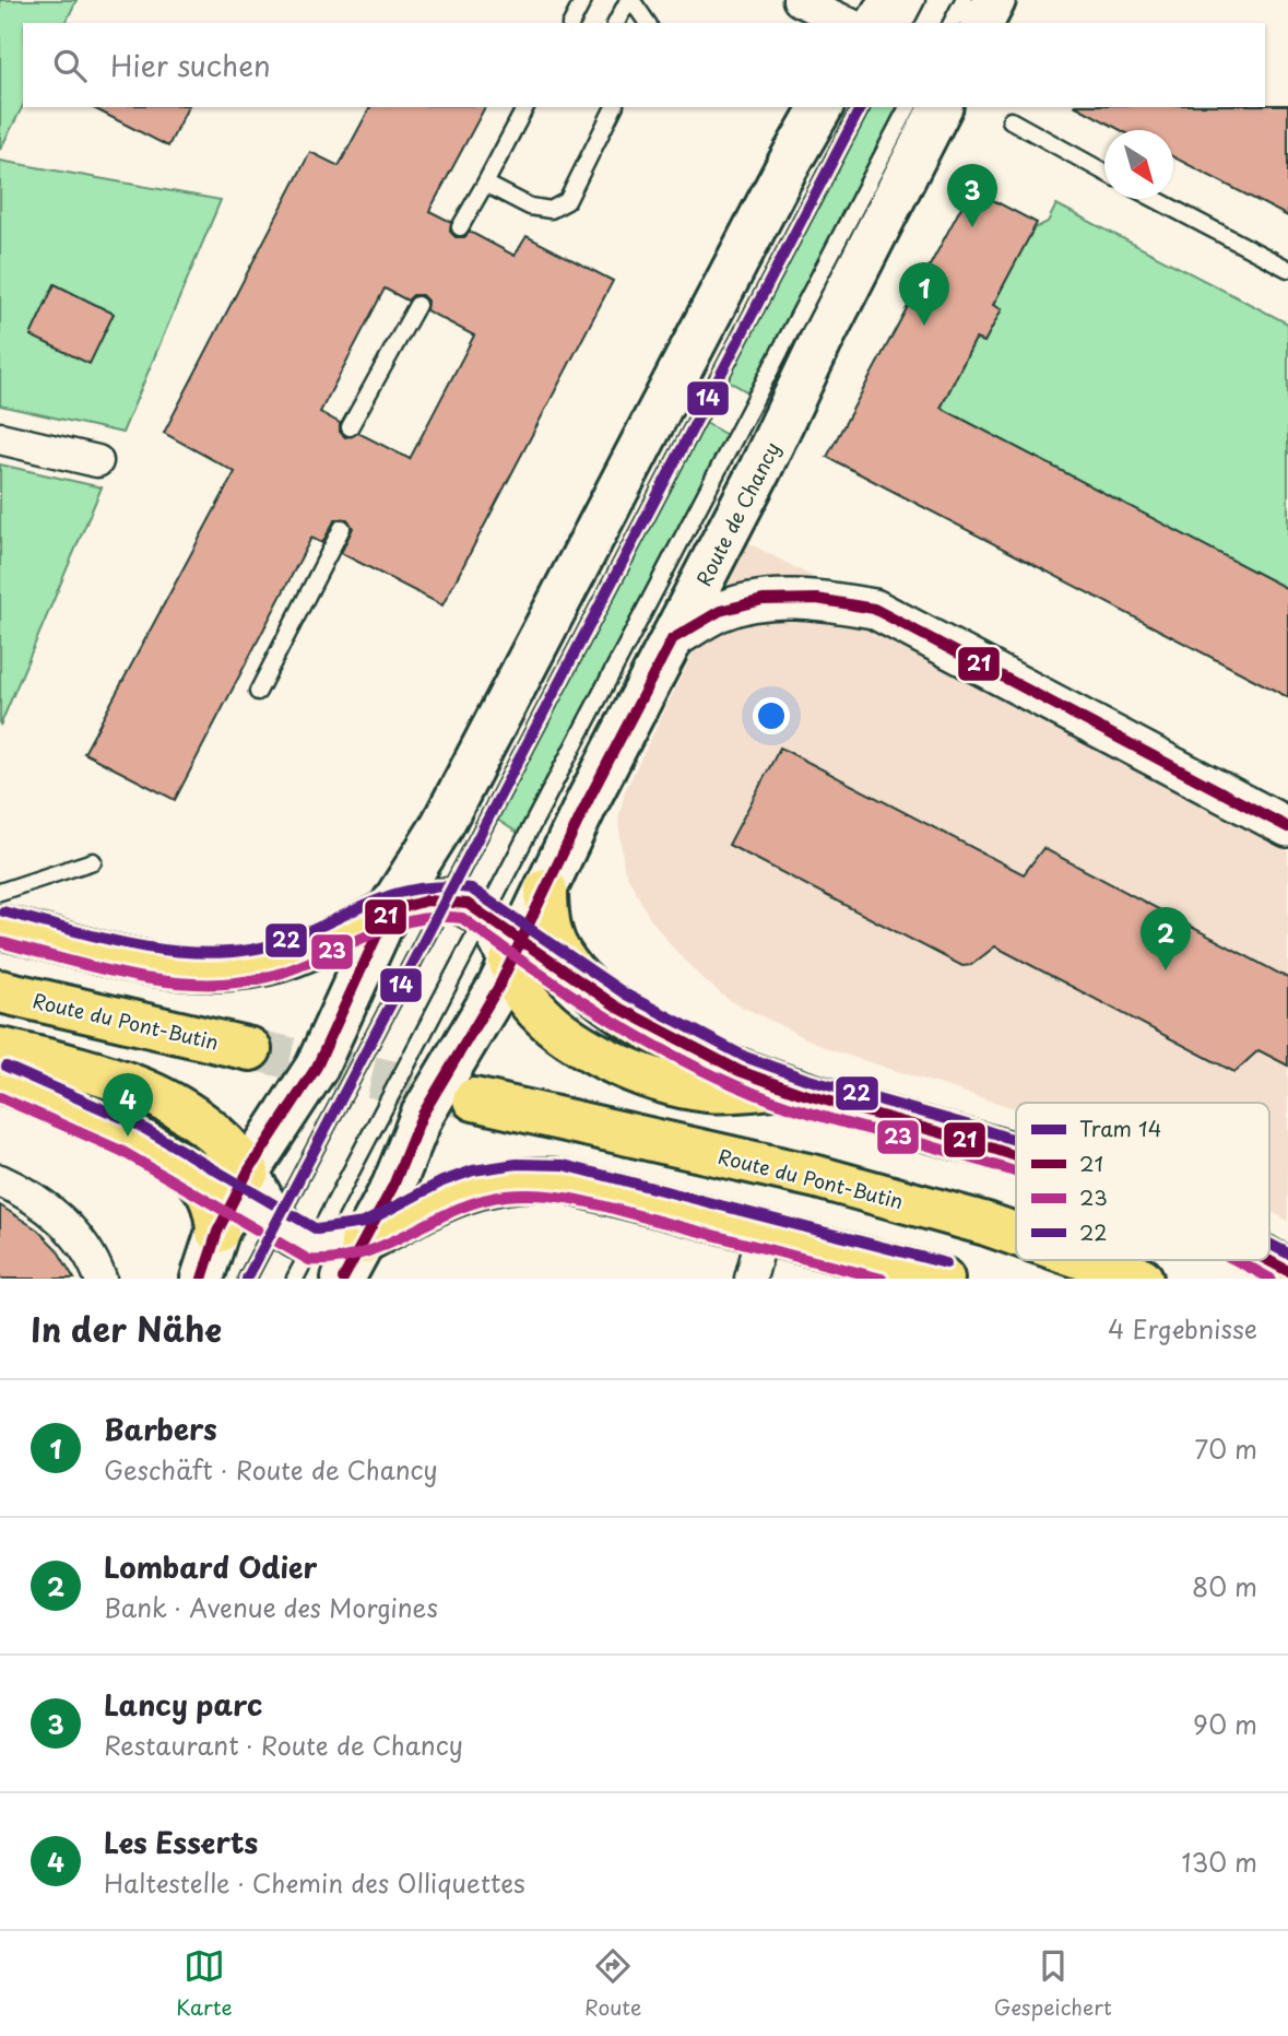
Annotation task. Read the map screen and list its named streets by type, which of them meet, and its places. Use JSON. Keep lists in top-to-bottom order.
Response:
{
  "streets": {
    "main road": ["Route de Chancy", "Route du Pont-Butin"]
  },
  "lines": [
    "tram line 14",
    "transit line 21",
    "transit line 22",
    "transit line 23"
  ],
  "legend": [
    "Tram 14",
    "21",
    "23",
    "22"
  ],
  "north": "bottom right",
  "page": {
    "search": "Hier suchen",
    "pins": [
      "3",
      "1",
      "2",
      "4"
    ],
    "heading": ["In der Nähe", "4 Ergebnisse"],
    "list": [
      {
        "mark": "1",
        "name": "Barbers",
        "note": "Geschäft · Route de Chancy",
        "value": "70 m"
      },
      {
        "mark": "2",
        "name": "Lombard Odier",
        "note": "Bank · Avenue des Morgines",
        "value": "80 m"
      },
      {
        "mark": "3",
        "name": "Lancy parc",
        "note": "Restaurant · Route de Chancy",
        "value": "90 m"
      },
      {
        "mark": "4",
        "name": "Les Esserts",
        "note": "Haltestelle · Chemin des Olliquettes",
        "value": "130 m"
      }
    ],
    "nav": ["Karte", "Route", "Gespeichert"]
  }
}
